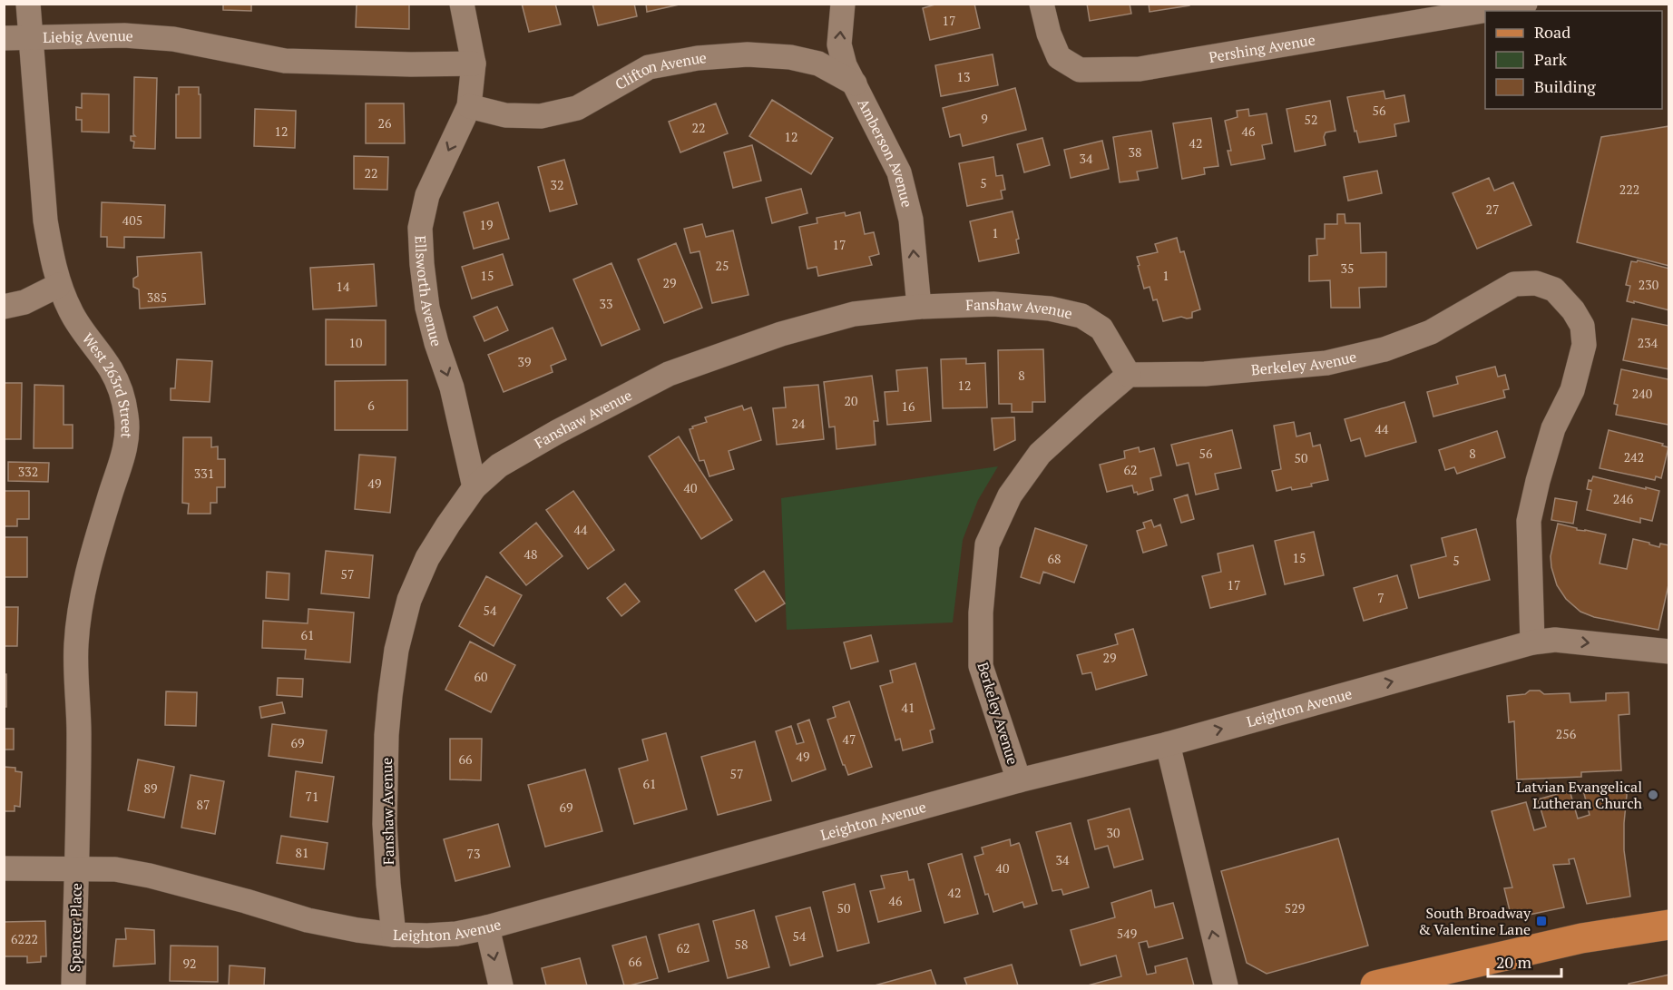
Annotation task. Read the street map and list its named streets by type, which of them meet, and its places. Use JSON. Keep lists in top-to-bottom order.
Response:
{
  "streets": {
    "street": [
      "Liebig Avenue",
      "Pershing Avenue",
      "Clifton Avenue",
      "Amberson Avenue",
      "Ellsworth Avenue",
      "Fanshaw Avenue",
      "Berkeley Avenue",
      "West 263rd Street",
      "Leighton Avenue",
      "Spencer Place"
    ]
  },
  "crossings": [
    ["Liebig Avenue", "Ellsworth Avenue"],
    ["Liebig Avenue", "West 263rd Street"],
    ["Clifton Avenue", "Amberson Avenue"],
    ["Clifton Avenue", "Ellsworth Avenue"],
    ["Amberson Avenue", "Fanshaw Avenue"],
    ["Ellsworth Avenue", "Fanshaw Avenue"],
    ["Fanshaw Avenue", "Berkeley Avenue"],
    ["Fanshaw Avenue", "Leighton Avenue"],
    ["Berkeley Avenue", "Leighton Avenue"],
    ["West 263rd Street", "Leighton Avenue"],
    ["West 263rd Street", "Spencer Place"],
    ["Leighton Avenue", "Spencer Place"]
  ],
  "one_way": ["Amberson Avenue", "Ellsworth Avenue"],
  "places": {
    "other": ["Latvian Evangelical Lutheran Church"],
    "transit": ["South Broadway & Valentine Lane"]
  },
  "house_numbers": [
    "17",
    "13",
    "56",
    "9",
    "52",
    "26",
    "22",
    "12",
    "46",
    "12",
    "42",
    "38",
    "34",
    "22",
    "5",
    "32",
    "222",
    "27",
    "405",
    "19",
    "1",
    "17",
    "25",
    "35",
    "15",
    "1",
    "29",
    "230",
    "14",
    "385",
    "33",
    "10",
    "234",
    "39",
    "8",
    "12",
    "240",
    "20",
    "6",
    "16",
    "24",
    "44",
    "56",
    "8",
    "242",
    "50",
    "62",
    "332",
    "331",
    "49",
    "40",
    "246",
    "44",
    "48",
    "15",
    "68",
    "5",
    "57",
    "17",
    "7",
    "54",
    "61",
    "29",
    "60",
    "41",
    "256",
    "47",
    "69",
    "49",
    "66",
    "57",
    "61",
    "89",
    "71",
    "87",
    "69",
    "30",
    "81",
    "73",
    "34",
    "40",
    "42",
    "46",
    "50",
    "529",
    "549",
    "54",
    "6222",
    "58",
    "62",
    "66",
    "92"
  ],
  "legend": ["Road", "Park", "Building"],
  "scale_bar": "20 m"
}
